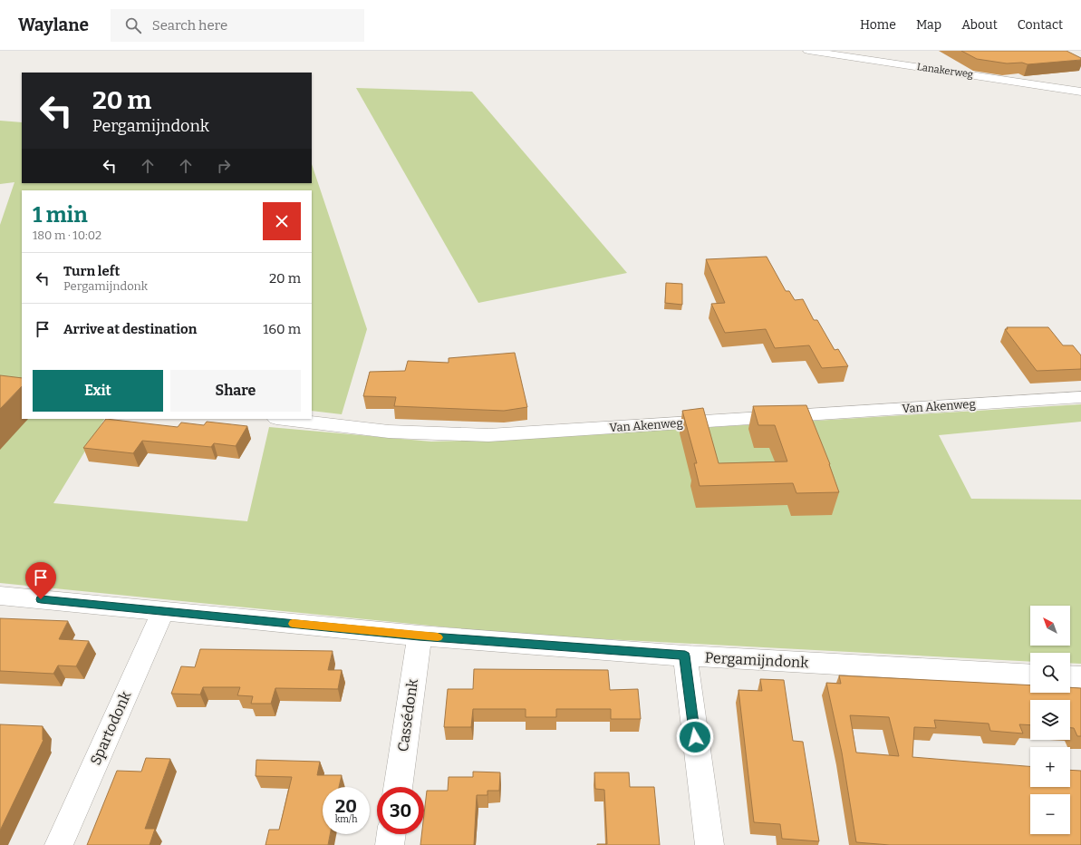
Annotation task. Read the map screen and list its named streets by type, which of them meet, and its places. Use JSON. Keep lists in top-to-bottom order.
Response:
{
  "streets": {
    "street": [
      "Lanakerweg",
      "Van Akenweg",
      "Pergamijndonk",
      "Cassédonk",
      "Spartodonk"
    ]
  },
  "crossings": [
    ["Pergamijndonk", "Cassédonk"],
    ["Pergamijndonk", "Spartodonk"]
  ],
  "north": "top left",
  "page": {
    "header": "Waylane",
    "search": "Search here",
    "nav": [
      "Home",
      "Map",
      "About",
      "Contact"
    ],
    "turn": ["20 m", "Pergamijndonk"],
    "heading": ["1 min", "180 m · 10:02"],
    "list": [
      {
        "name": "Turn left",
        "note": "Pergamijndonk",
        "value": "20 m"
      },
      {
        "name": "Arrive at destination",
        "value": "160 m"
      }
    ],
    "buttons": ["Exit", "Share"],
    "map_buttons": ["+", "−"],
    "speed": "20 km/h",
    "limit": "30"
  }
}
